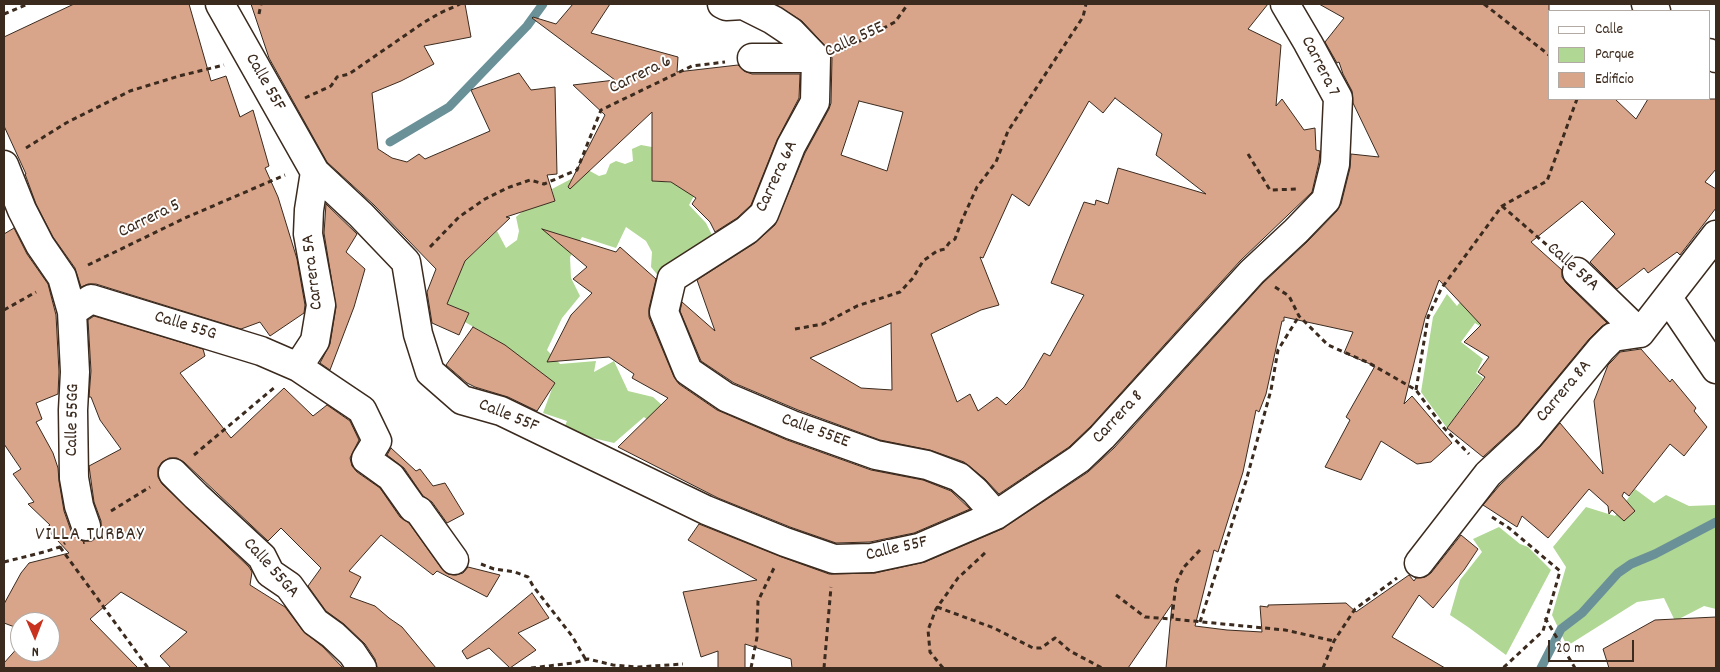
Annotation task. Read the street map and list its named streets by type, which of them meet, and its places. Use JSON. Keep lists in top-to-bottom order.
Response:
{
  "streets": {
    "street": [
      "Calle 55E",
      "Carrera 7",
      "Calle 55F",
      "Carrera 6A",
      "Calle 58A",
      "Carrera 5A",
      "Calle 55G",
      "Carrera 8A",
      "Carrera 8",
      "Calle 55GG",
      "Calle 55EE",
      "Calle 55GA"
    ],
    "path": ["Carrera 6", "Carrera 5"]
  },
  "crossings": [
    ["Calle 55E", "Carrera 6A"],
    ["Carrera 7", "Carrera 8"],
    ["Calle 55F", "Carrera 5"],
    ["Calle 55F", "Carrera 5A"],
    ["Calle 55F", "Carrera 8"],
    ["Calle 55F", "Calle 55EE"],
    ["Carrera 6A", "Calle 55EE"],
    ["Carrera 5", "Carrera 5A"],
    ["Calle 58A", "Carrera 8A"],
    ["Carrera 5A", "Calle 55G"],
    ["Calle 55G", "Calle 55GG"],
    ["Carrera 8", "Calle 55EE"]
  ],
  "districts": ["VILLA TURBAY"],
  "legend": ["Calle", "Parque", "Edificio"],
  "scale_bar": "20 m",
  "north": "bottom"
}
